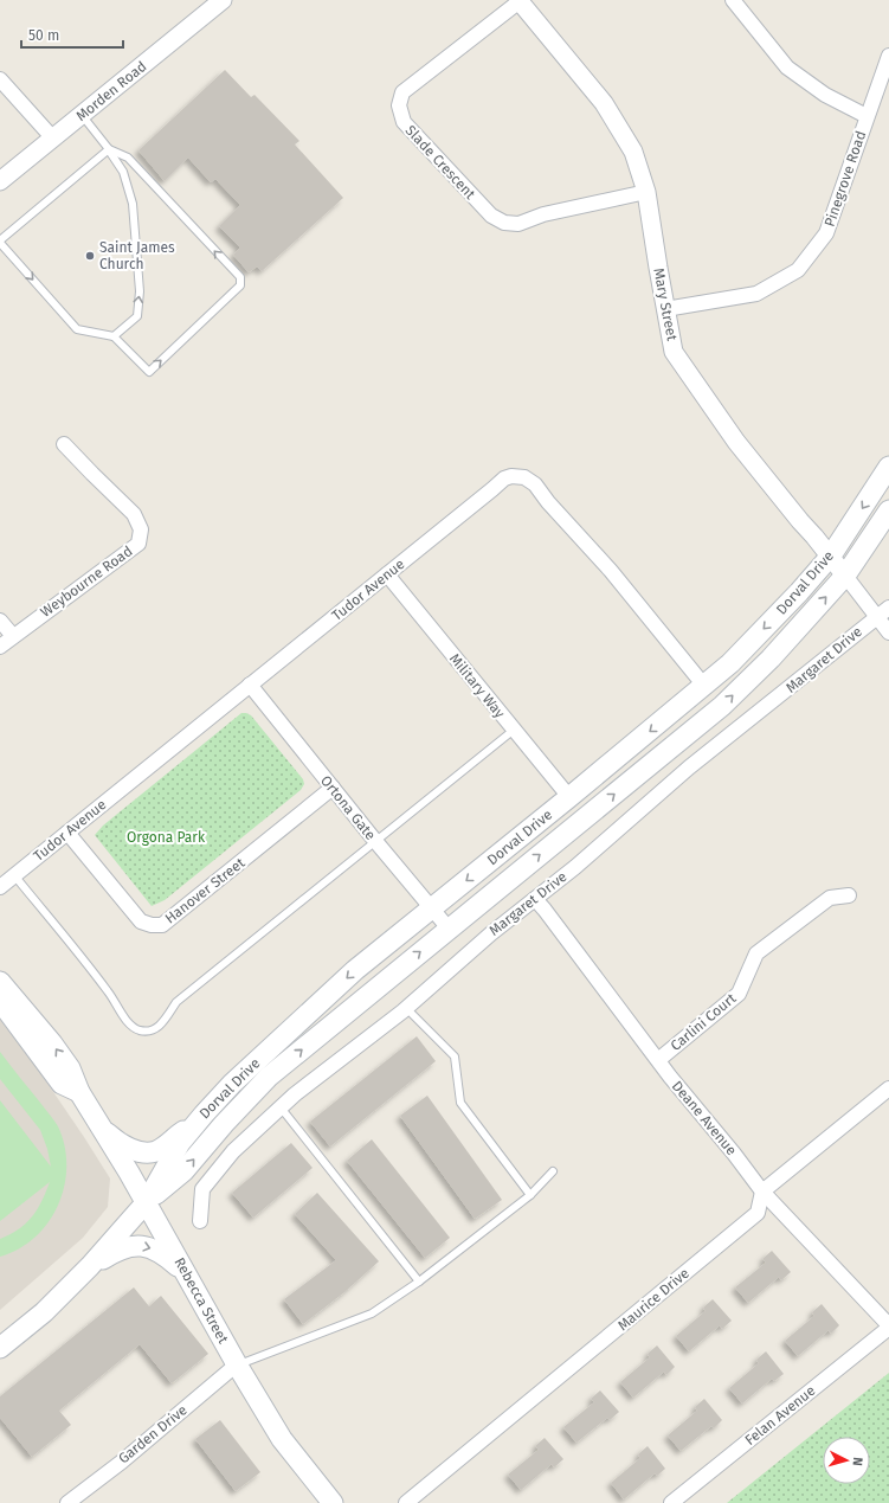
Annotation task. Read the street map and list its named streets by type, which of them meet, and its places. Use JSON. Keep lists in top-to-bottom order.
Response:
{
  "streets": {
    "main road": ["Dorval Drive", "Rebecca Street"],
    "street": [
      "Morden Road",
      "Slade Crescent",
      "Pinegrove Road",
      "Mary Street",
      "Weybourne Road",
      "Tudor Avenue",
      "Margaret Drive",
      "Military Way",
      "Ortona Gate",
      "Hanover Street",
      "Carlini Court",
      "Deane Avenue",
      "Maurice Drive",
      "Felan Avenue",
      "Garden Drive"
    ]
  },
  "crossings": [
    ["Slade Crescent", "Mary Street"],
    ["Pinegrove Road", "Mary Street"],
    ["Mary Street", "Dorval Drive"],
    ["Mary Street", "Margaret Drive"],
    ["Dorval Drive", "Tudor Avenue"],
    ["Dorval Drive", "Military Way"],
    ["Dorval Drive", "Ortona Gate"],
    ["Dorval Drive", "Rebecca Street"],
    ["Tudor Avenue", "Military Way"],
    ["Tudor Avenue", "Ortona Gate"],
    ["Tudor Avenue", "Hanover Street"],
    ["Margaret Drive", "Deane Avenue"],
    ["Ortona Gate", "Hanover Street"],
    ["Carlini Court", "Deane Avenue"],
    ["Deane Avenue", "Maurice Drive"],
    ["Deane Avenue", "Felan Avenue"],
    ["Rebecca Street", "Garden Drive"]
  ],
  "parks": ["Orgona Park"],
  "places": ["Saint James Church"],
  "scale_bar": "50 m",
  "north": "right"
}
